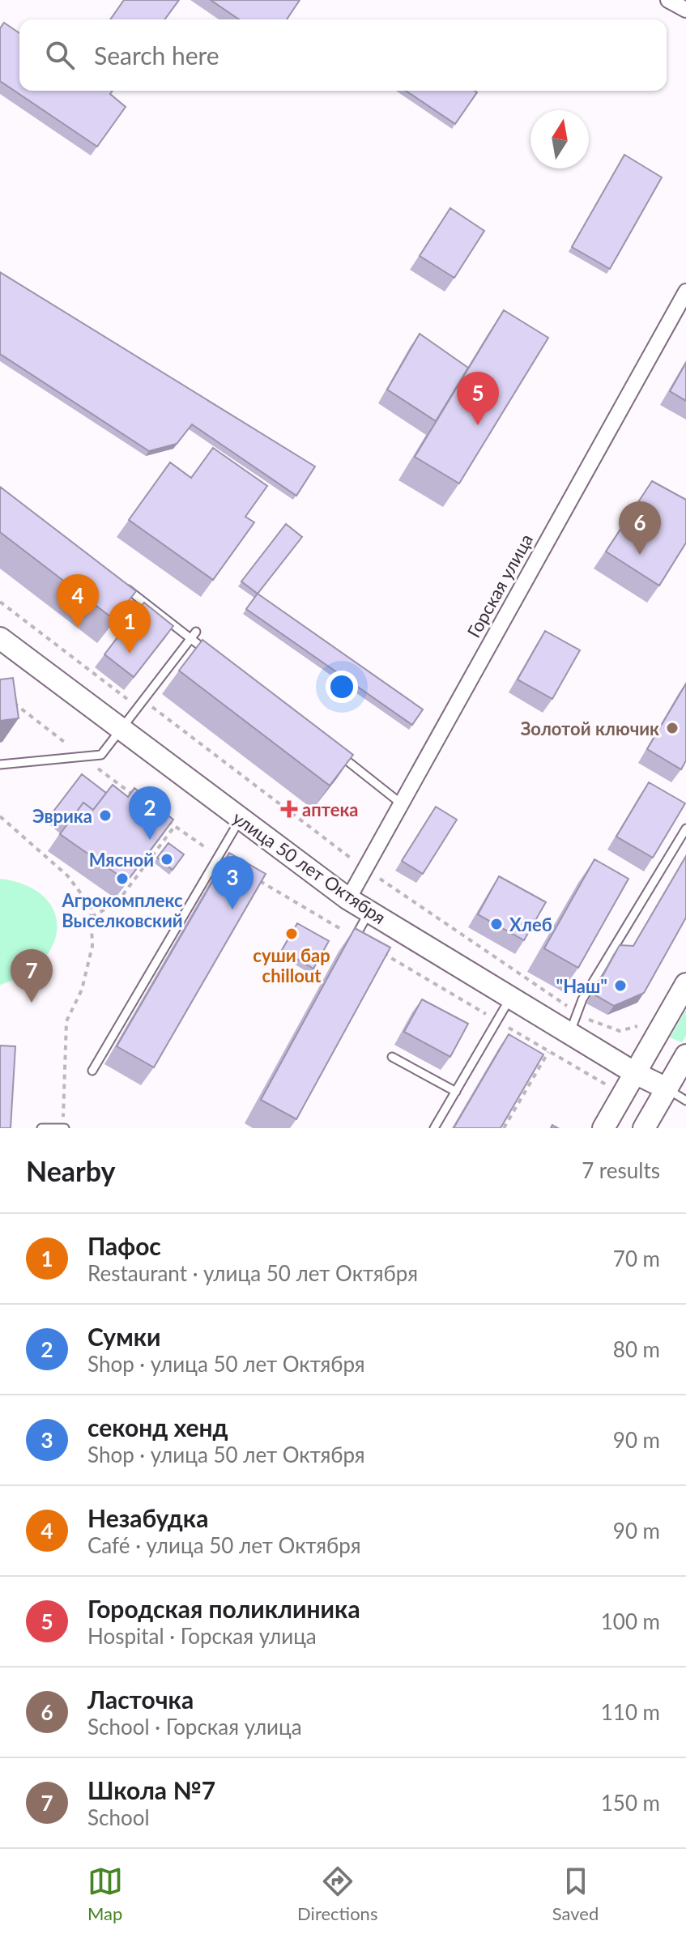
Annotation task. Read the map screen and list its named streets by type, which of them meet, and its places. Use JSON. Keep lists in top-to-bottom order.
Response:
{
  "streets": {
    "main road": ["улица 50 лет Октября"],
    "street": ["Горская улица"]
  },
  "crossings": [
    ["Горская улица", "улица 50 лет Октября"]
  ],
  "places": {
    "other": [
      "Золотой ключик",
      "Эврика",
      "Мясной",
      "Агрокомплекс Выселковский",
      "Хлеб",
      "суши бар chillout",
      "\"Наш\""
    ],
    "health": ["аптека"]
  },
  "north": "top",
  "page": {
    "search": "Search here",
    "pins": [
      "5",
      "6",
      "4",
      "1",
      "2",
      "3",
      "7"
    ],
    "heading": ["Nearby", "7 results"],
    "list": [
      {
        "mark": "1",
        "name": "Пафос",
        "note": "Restaurant · улица 50 лет Октября",
        "value": "70 m"
      },
      {
        "mark": "2",
        "name": "Сумки",
        "note": "Shop · улица 50 лет Октября",
        "value": "80 m"
      },
      {
        "mark": "3",
        "name": "секонд хенд",
        "note": "Shop · улица 50 лет Октября",
        "value": "90 m"
      },
      {
        "mark": "4",
        "name": "Незабудка",
        "note": "Café · улица 50 лет Октября",
        "value": "90 m"
      },
      {
        "mark": "5",
        "name": "Городская поликлиника",
        "note": "Hospital · Горская улица",
        "value": "100 m"
      },
      {
        "mark": "6",
        "name": "Ласточка",
        "note": "School · Горская улица",
        "value": "110 m"
      },
      {
        "mark": "7",
        "name": "Школа №7",
        "note": "School",
        "value": "150 m"
      }
    ],
    "nav": ["Map", "Directions", "Saved"]
  }
}
